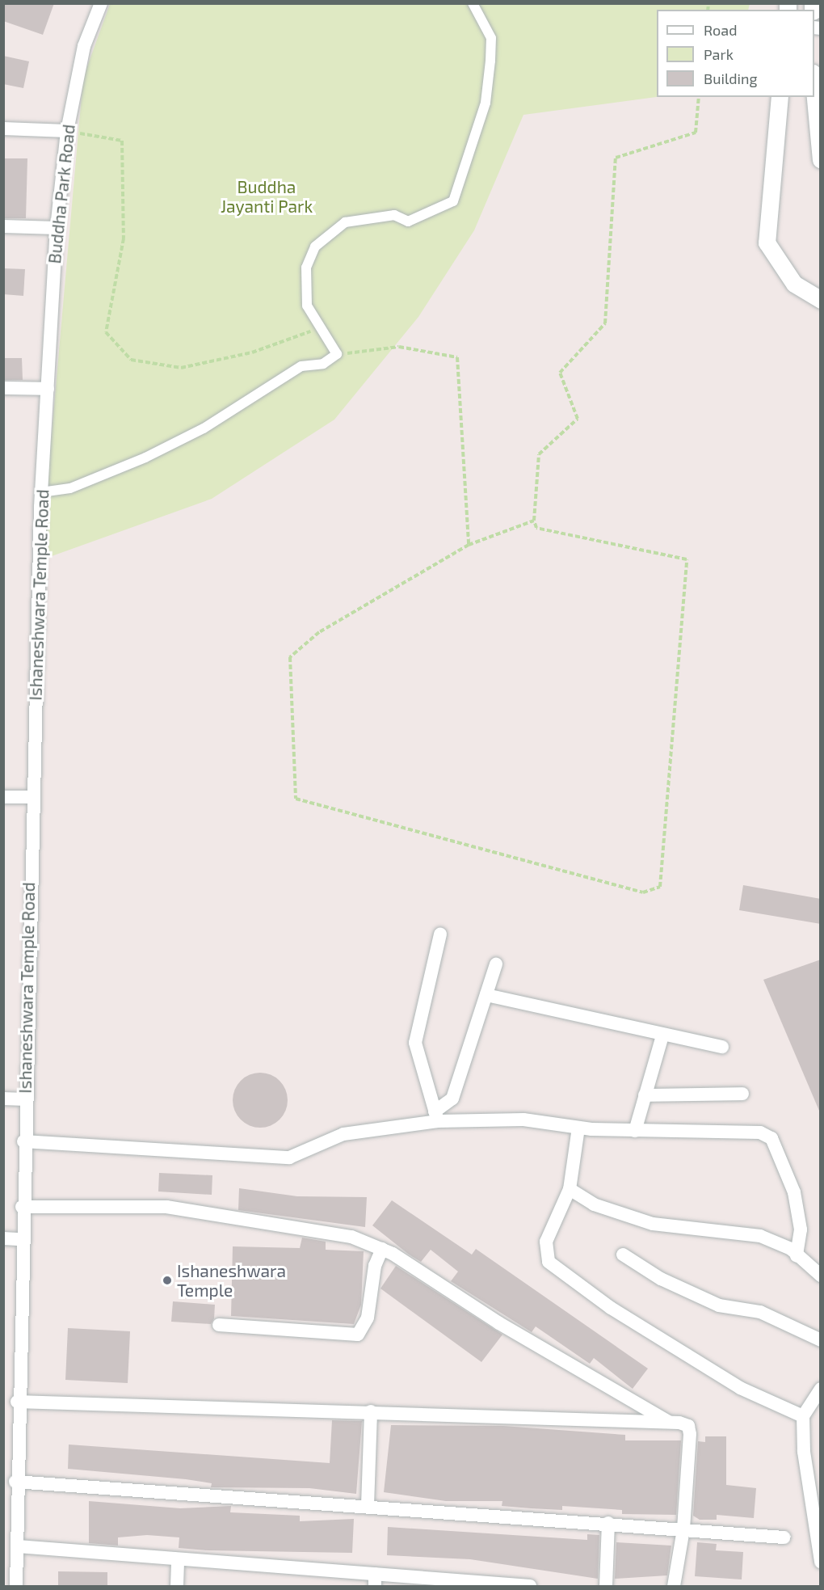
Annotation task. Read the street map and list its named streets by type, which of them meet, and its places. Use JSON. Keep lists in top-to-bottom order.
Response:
{
  "streets": {
    "street": ["Buddha Park Road", "Ishaneshwara Temple Road"]
  },
  "crossings": [
    ["Buddha Park Road", "Ishaneshwara Temple Road"]
  ],
  "parks": ["Buddha Jayanti Park"],
  "places": ["Ishaneshwara Temple"],
  "legend": ["Road", "Park", "Building"]
}
